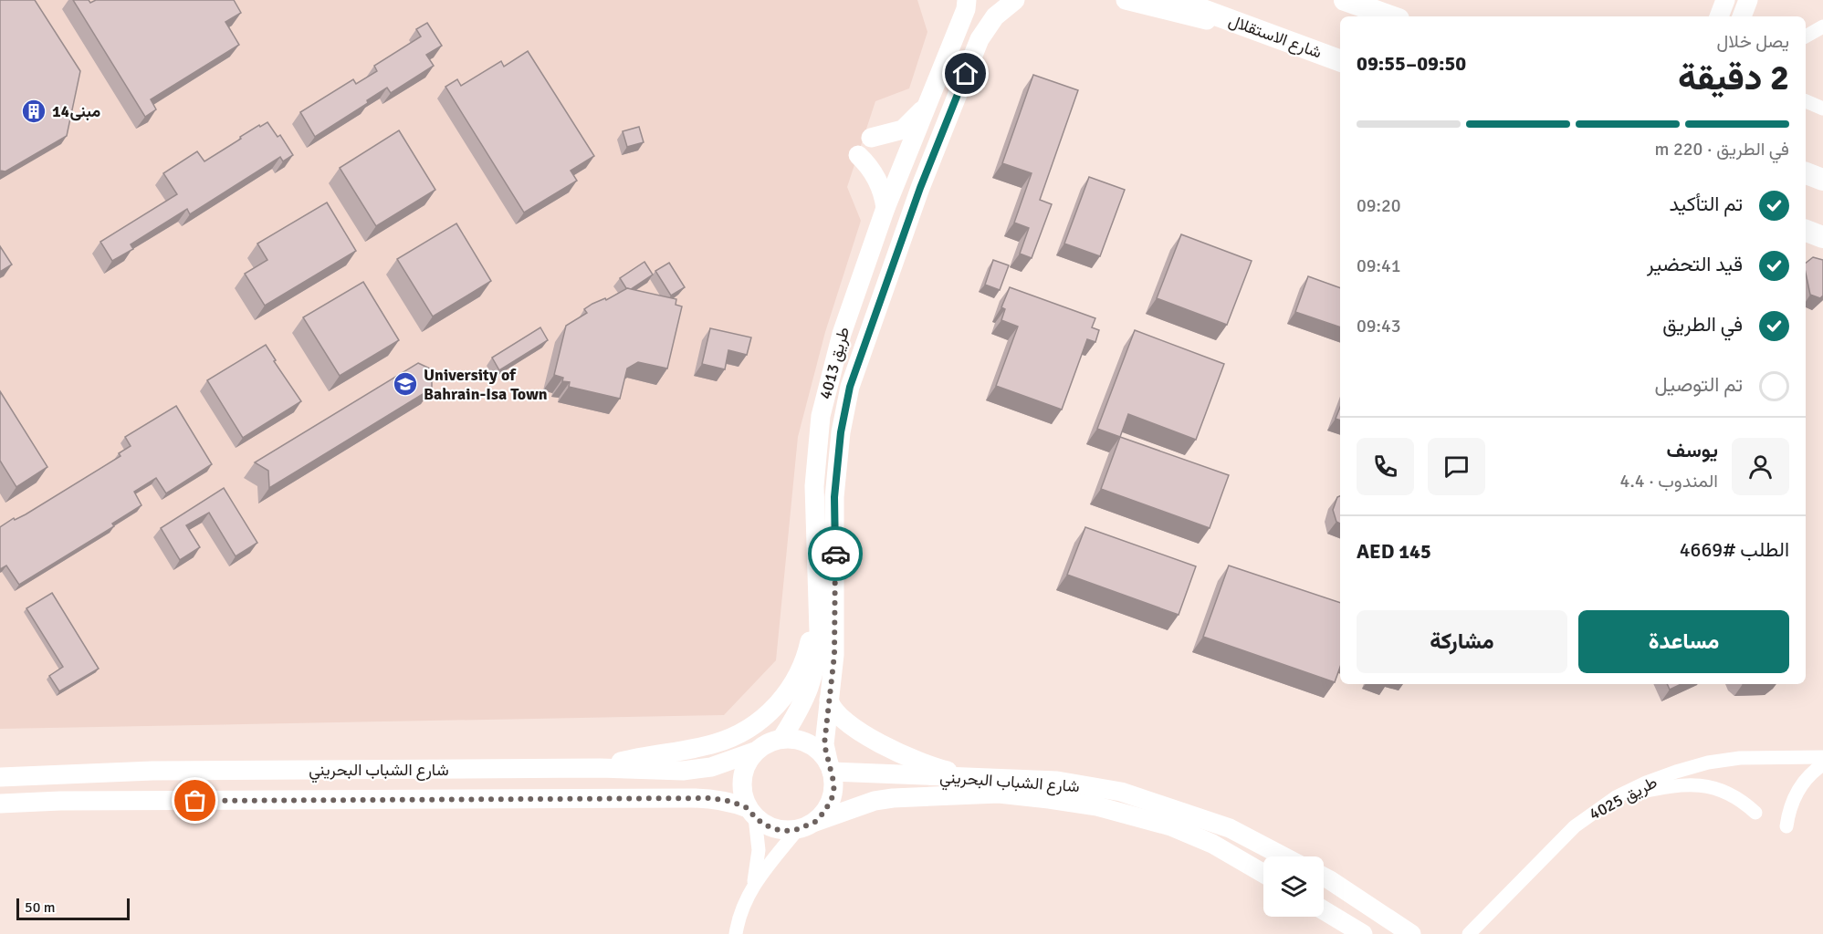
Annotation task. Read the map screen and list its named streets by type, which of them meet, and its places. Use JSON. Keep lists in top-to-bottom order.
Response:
{
  "streets": {
    "main road": ["شارع الاستقلال"],
    "street": ["طريق 4013", "شارع الشباب البحريني", "طريق 4025"]
  },
  "crossings": [
    ["طريق 4013", "شارع الشباب البحريني"]
  ],
  "places": {
    "building": ["مبنى14"],
    "school or university": ["University of Bahrain-Isa Town"]
  },
  "scale_bar": "50 m",
  "page": {
    "heading": ["2 دقيقة", "يصل خلال", "09:50–09:55"],
    "panel": [
      "يوسف",
      "المندوب · 4.4",
      "الطلب #4669",
      "AED 145"
    ],
    "bar": "في الطريق · 220 m",
    "list": [
      ["تم التأكيد", "09:20"],
      ["قيد التحضير", "09:41"],
      ["في الطريق", "09:43"],
      "تم التوصيل"
    ],
    "buttons": ["مساعدة", "مشاركة"],
    "scale": "50 m"
  }
}
